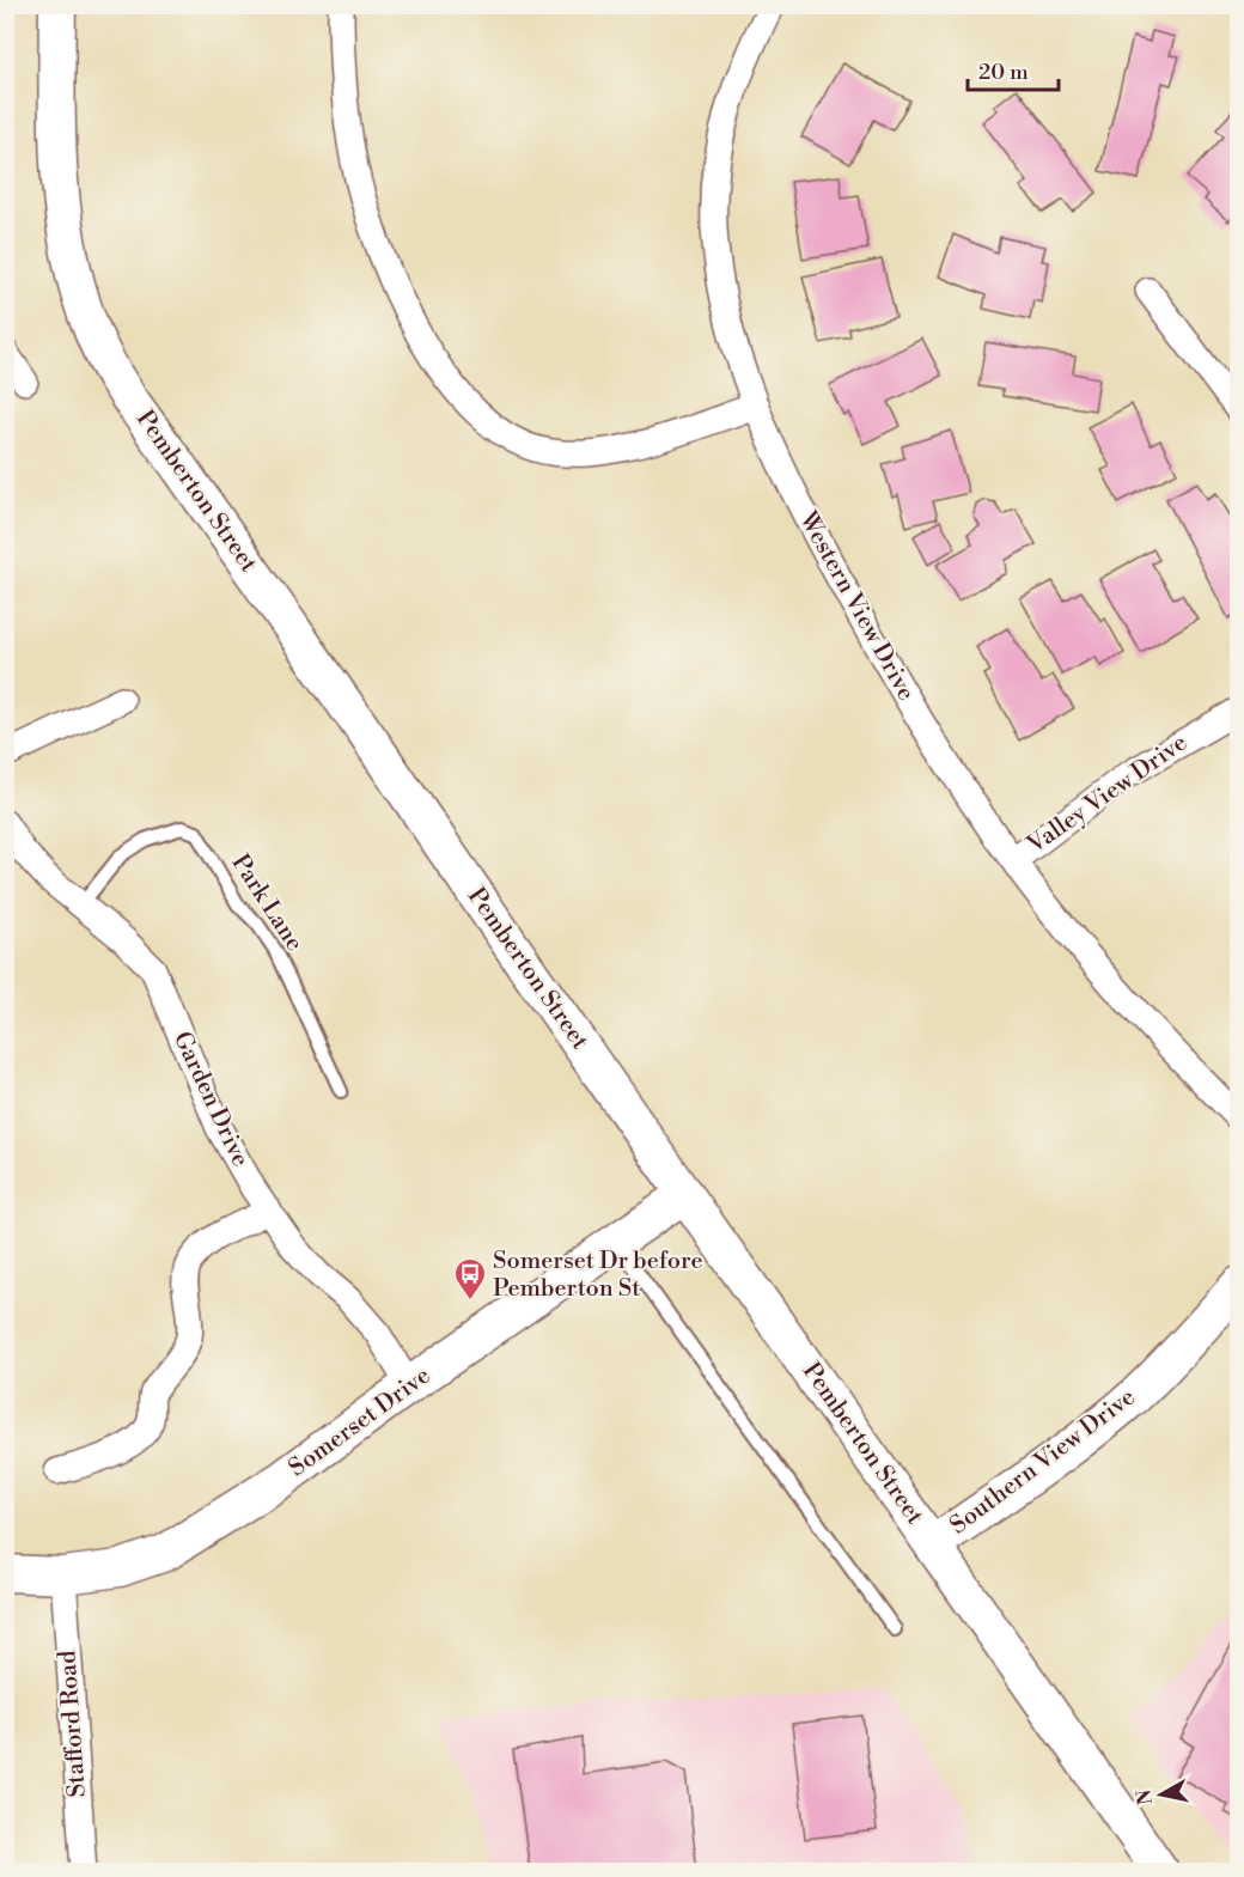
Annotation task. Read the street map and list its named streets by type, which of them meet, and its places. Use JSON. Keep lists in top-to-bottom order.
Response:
{
  "streets": {
    "main road": ["Pemberton Street", "Somerset Drive", "Southern View Drive"],
    "street": [
      "Western View Drive",
      "Valley View Drive",
      "Garden Drive",
      "Stafford Road"
    ],
    "lane": ["Park Lane"]
  },
  "crossings": [
    ["Pemberton Street", "Somerset Drive"],
    ["Pemberton Street", "Southern View Drive"],
    ["Western View Drive", "Valley View Drive"],
    ["Park Lane", "Garden Drive"],
    ["Garden Drive", "Somerset Drive"],
    ["Somerset Drive", "Stafford Road"]
  ],
  "places": {
    "bus stop": ["Somerset Dr before Pemberton St"]
  },
  "scale_bar": "20 m",
  "north": "left"
}
